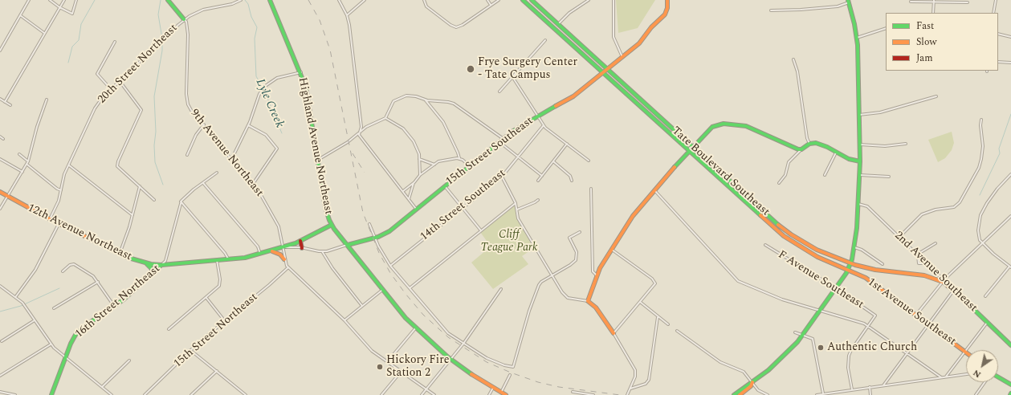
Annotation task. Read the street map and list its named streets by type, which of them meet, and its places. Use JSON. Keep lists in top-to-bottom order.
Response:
{
  "streets": {
    "main road": [
      "Highland Avenue Northeast",
      "15th Street Southeast",
      "9th Avenue Northeast",
      "Tate Boulevard Southeast",
      "12th Avenue Northeast",
      "2nd Avenue Southeast",
      "16th Street Northeast",
      "1st Avenue Southeast"
    ],
    "street": [
      "20th Street Northeast",
      "14th Street Southeast",
      "F Avenue Southeast",
      "15th Street Northeast"
    ]
  },
  "crossings": [
    ["20th Street Northeast", "9th Avenue Northeast"],
    ["20th Street Northeast", "12th Avenue Northeast"],
    ["Highland Avenue Northeast", "16th Street Northeast"],
    ["15th Street Southeast", "Tate Boulevard Southeast"],
    ["9th Avenue Northeast", "16th Street Northeast"],
    ["9th Avenue Northeast", "15th Street Northeast"],
    ["Tate Boulevard Southeast", "2nd Avenue Southeast"],
    ["Tate Boulevard Southeast", "1st Avenue Southeast"],
    ["12th Avenue Northeast", "16th Street Northeast"]
  ],
  "water": ["Lyle Creek"],
  "parks": ["Cliff Teague Park"],
  "places": ["Frye Surgery Center - Tate Campus", "Authentic Church", "Hickory Fire Station 2"],
  "legend": ["Fast", "Slow", "Jam"],
  "north": "bottom left"
}
